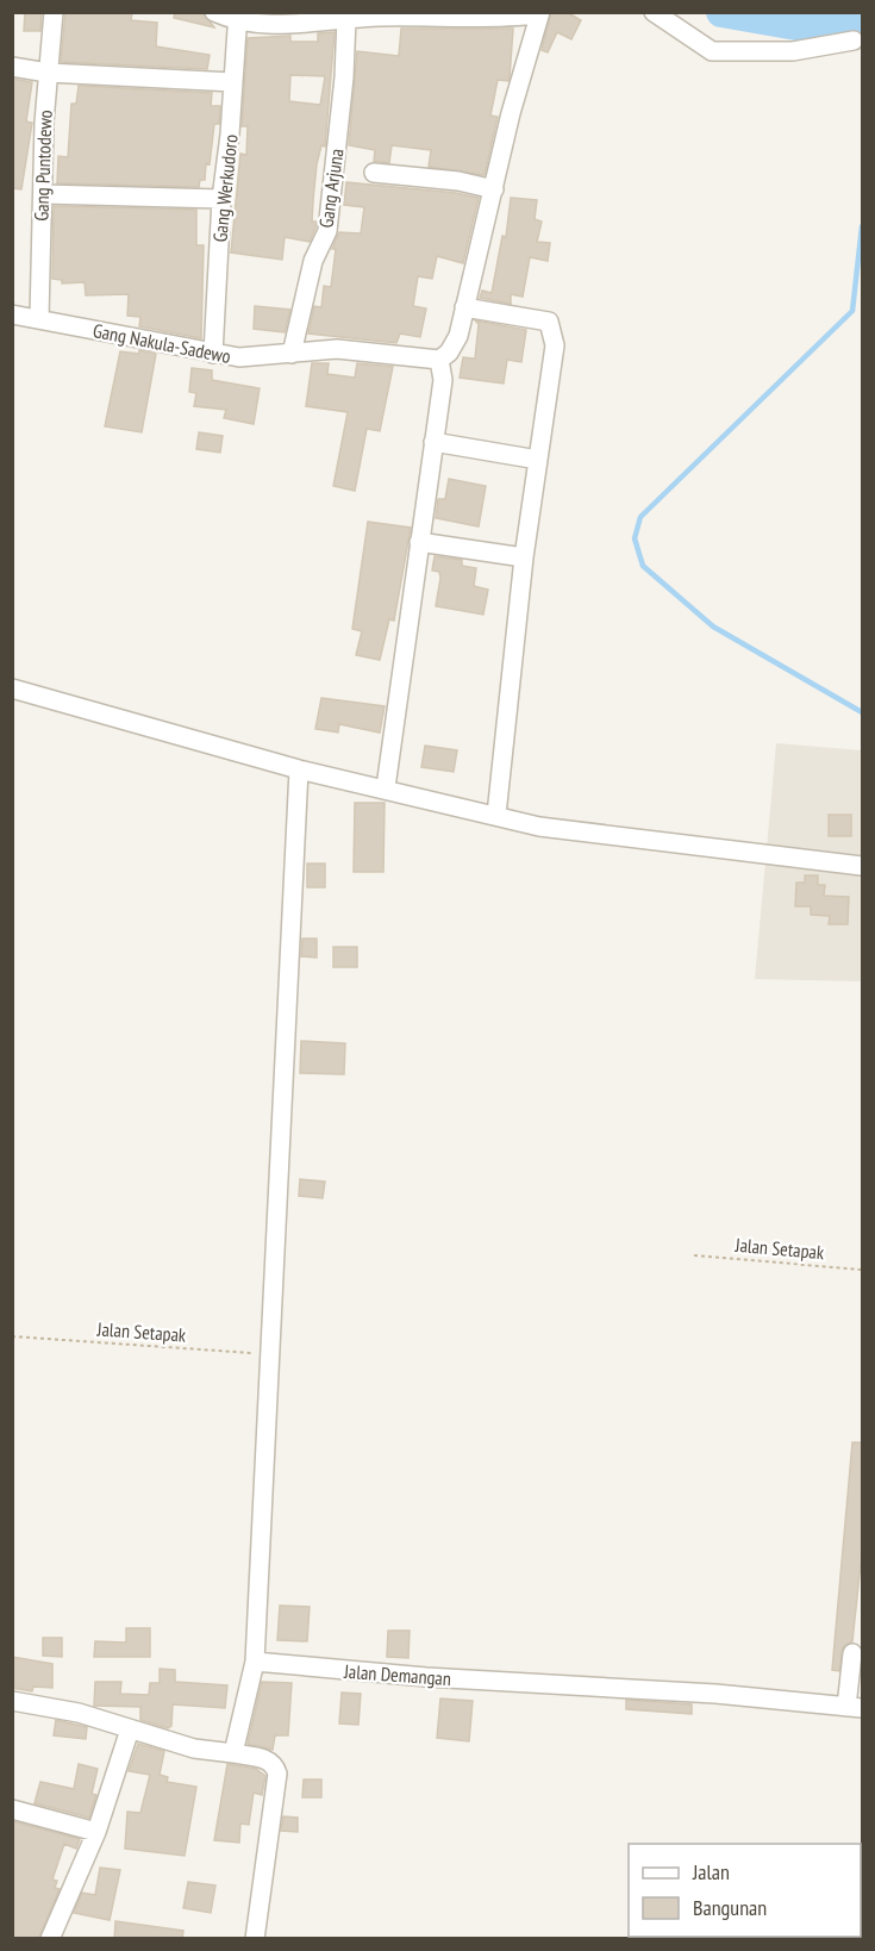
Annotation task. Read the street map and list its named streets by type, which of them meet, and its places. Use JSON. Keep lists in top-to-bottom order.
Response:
{
  "streets": {
    "street": [
      "Gang Puntodewo",
      "Gang Werkudoro",
      "Gang Arjuna",
      "Gang Nakula-Sadewo",
      "Jalan Demangan"
    ],
    "path": ["Jalan Setapak"]
  },
  "crossings": [
    ["Gang Puntodewo", "Gang Nakula-Sadewo"],
    ["Gang Werkudoro", "Gang Nakula-Sadewo"],
    ["Gang Arjuna", "Gang Nakula-Sadewo"]
  ],
  "legend": ["Jalan", "Bangunan"]
}
